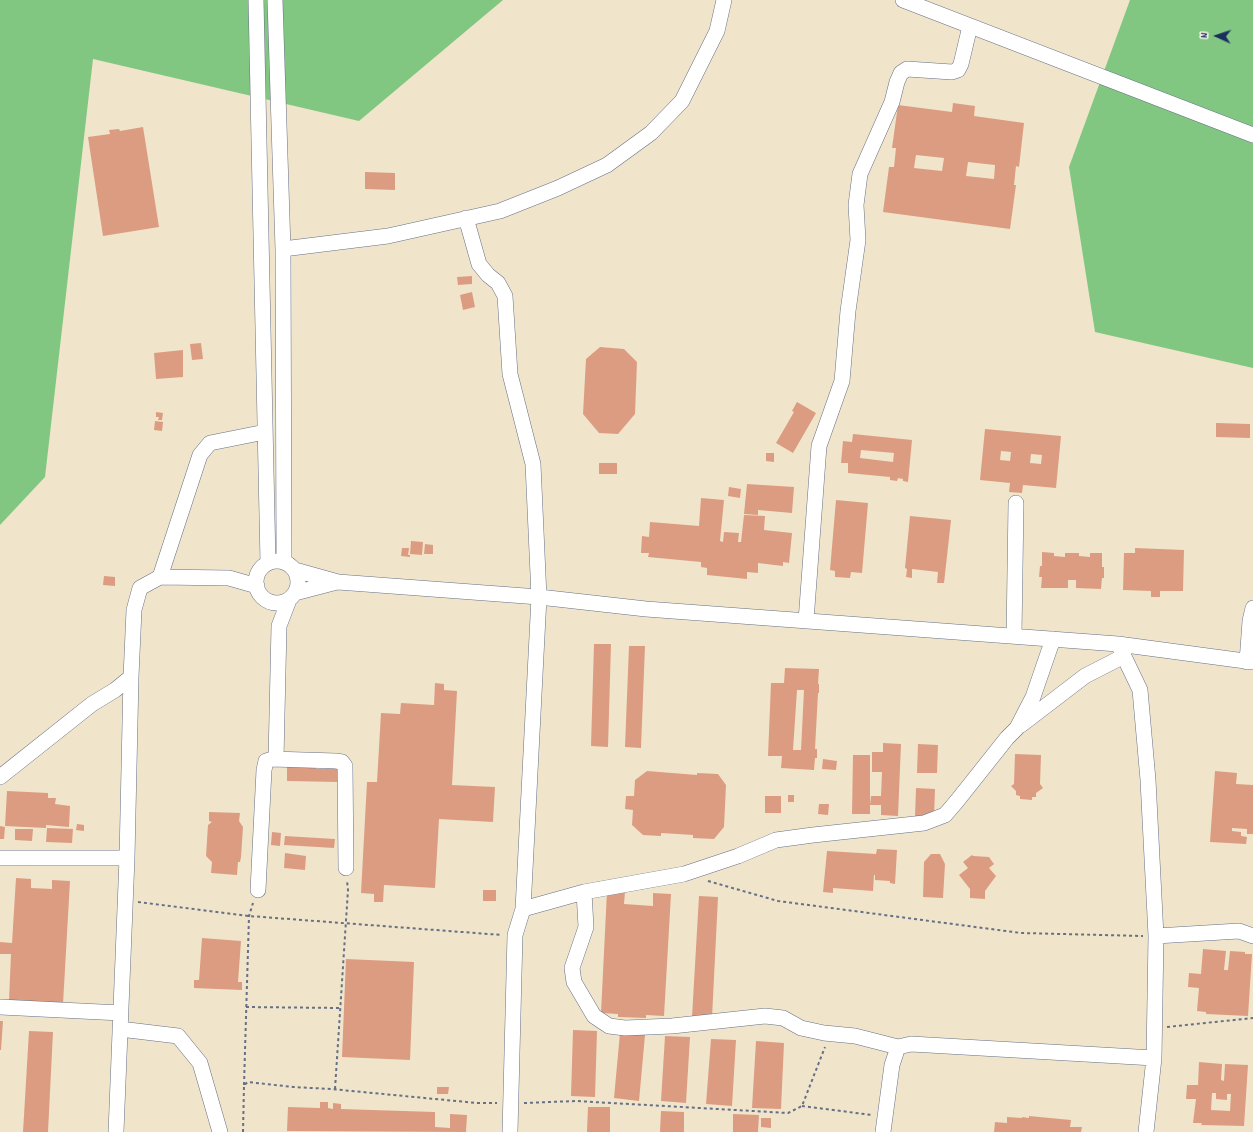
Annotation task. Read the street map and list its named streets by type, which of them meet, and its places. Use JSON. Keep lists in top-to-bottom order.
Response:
{
  "north": "left"
}
